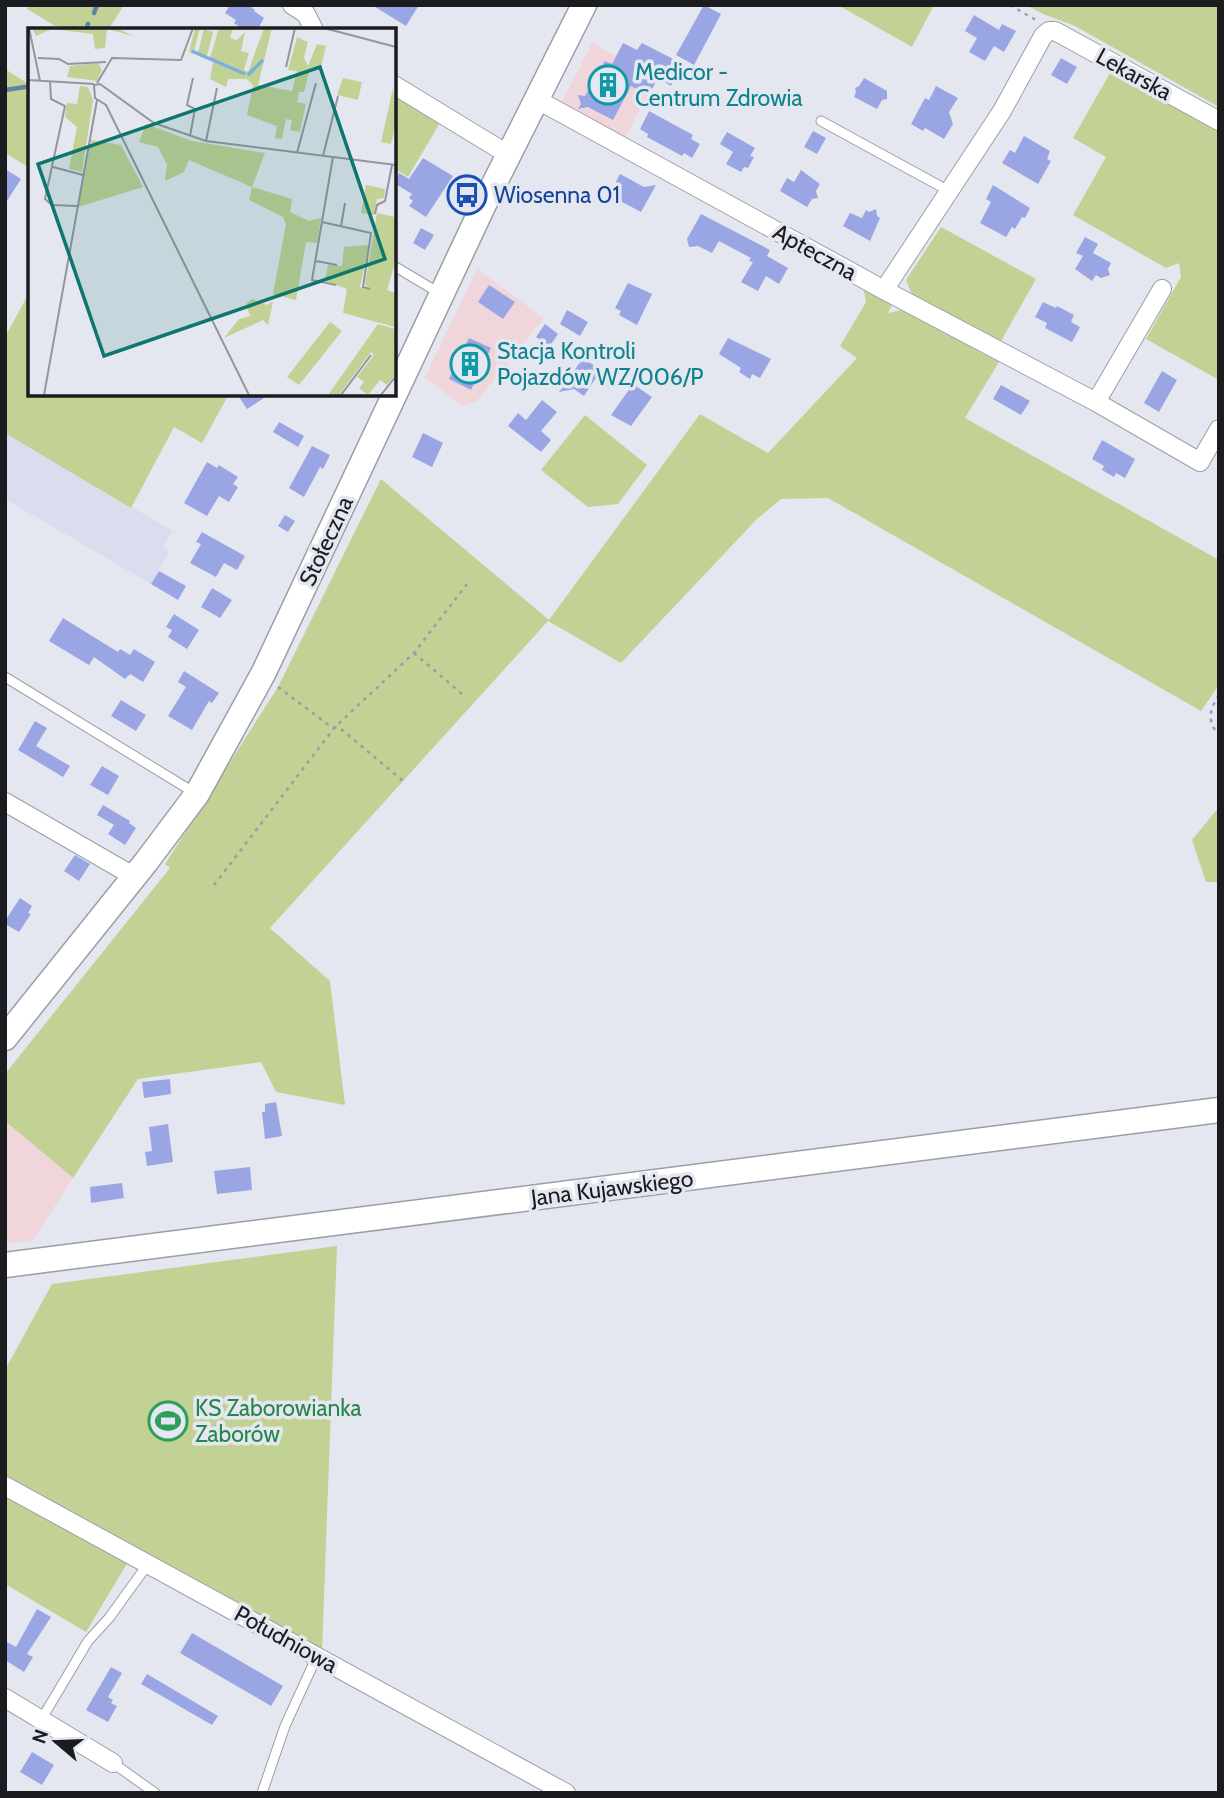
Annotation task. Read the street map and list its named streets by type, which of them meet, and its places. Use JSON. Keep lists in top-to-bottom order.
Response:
{
  "streets": {
    "main road": ["Stołeczna", "Jana Kujawskiego"],
    "street": ["Lekarska", "Apteczna", "Południowa"]
  },
  "crossings": [
    ["Apteczna", "Stołeczna"]
  ],
  "places": {
    "building": ["Medicor - Centrum Zdrowia", "Stacja Kontroli Pojazdów WZ/006/P"],
    "bus stop": ["Wiosenna 01"],
    "sports": ["KS Zaborowianka Zaborów"]
  },
  "north": "left"
}
